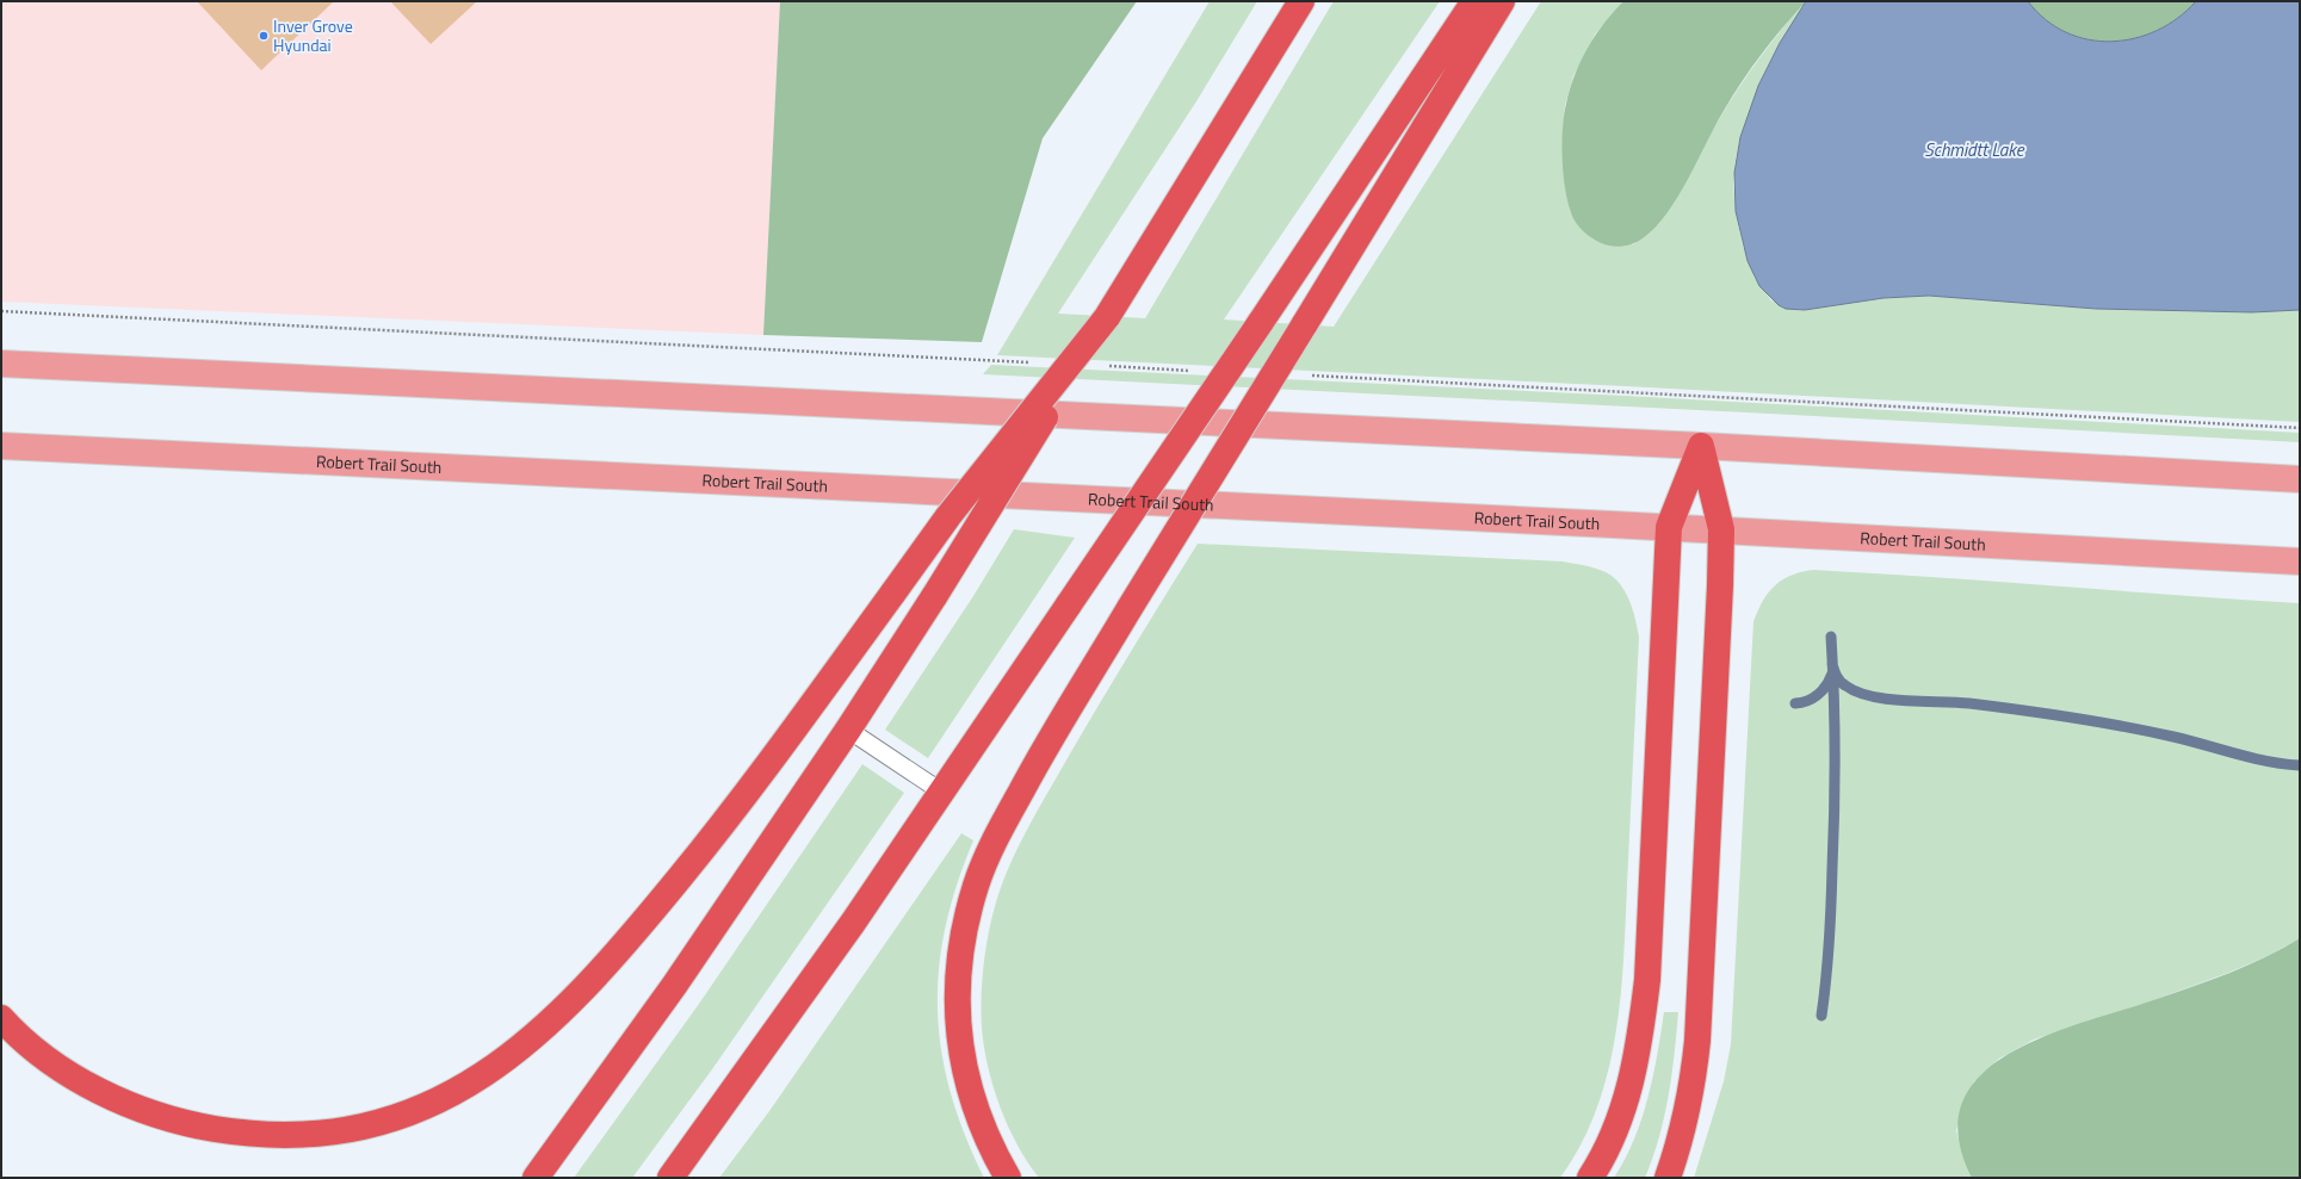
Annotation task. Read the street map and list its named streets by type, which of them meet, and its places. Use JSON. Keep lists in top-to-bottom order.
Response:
{
  "streets": {
    "main road": ["Robert Trail South"]
  },
  "water": ["Schmidtt Lake"],
  "places": ["Inver Grove Hyundai"]
}
